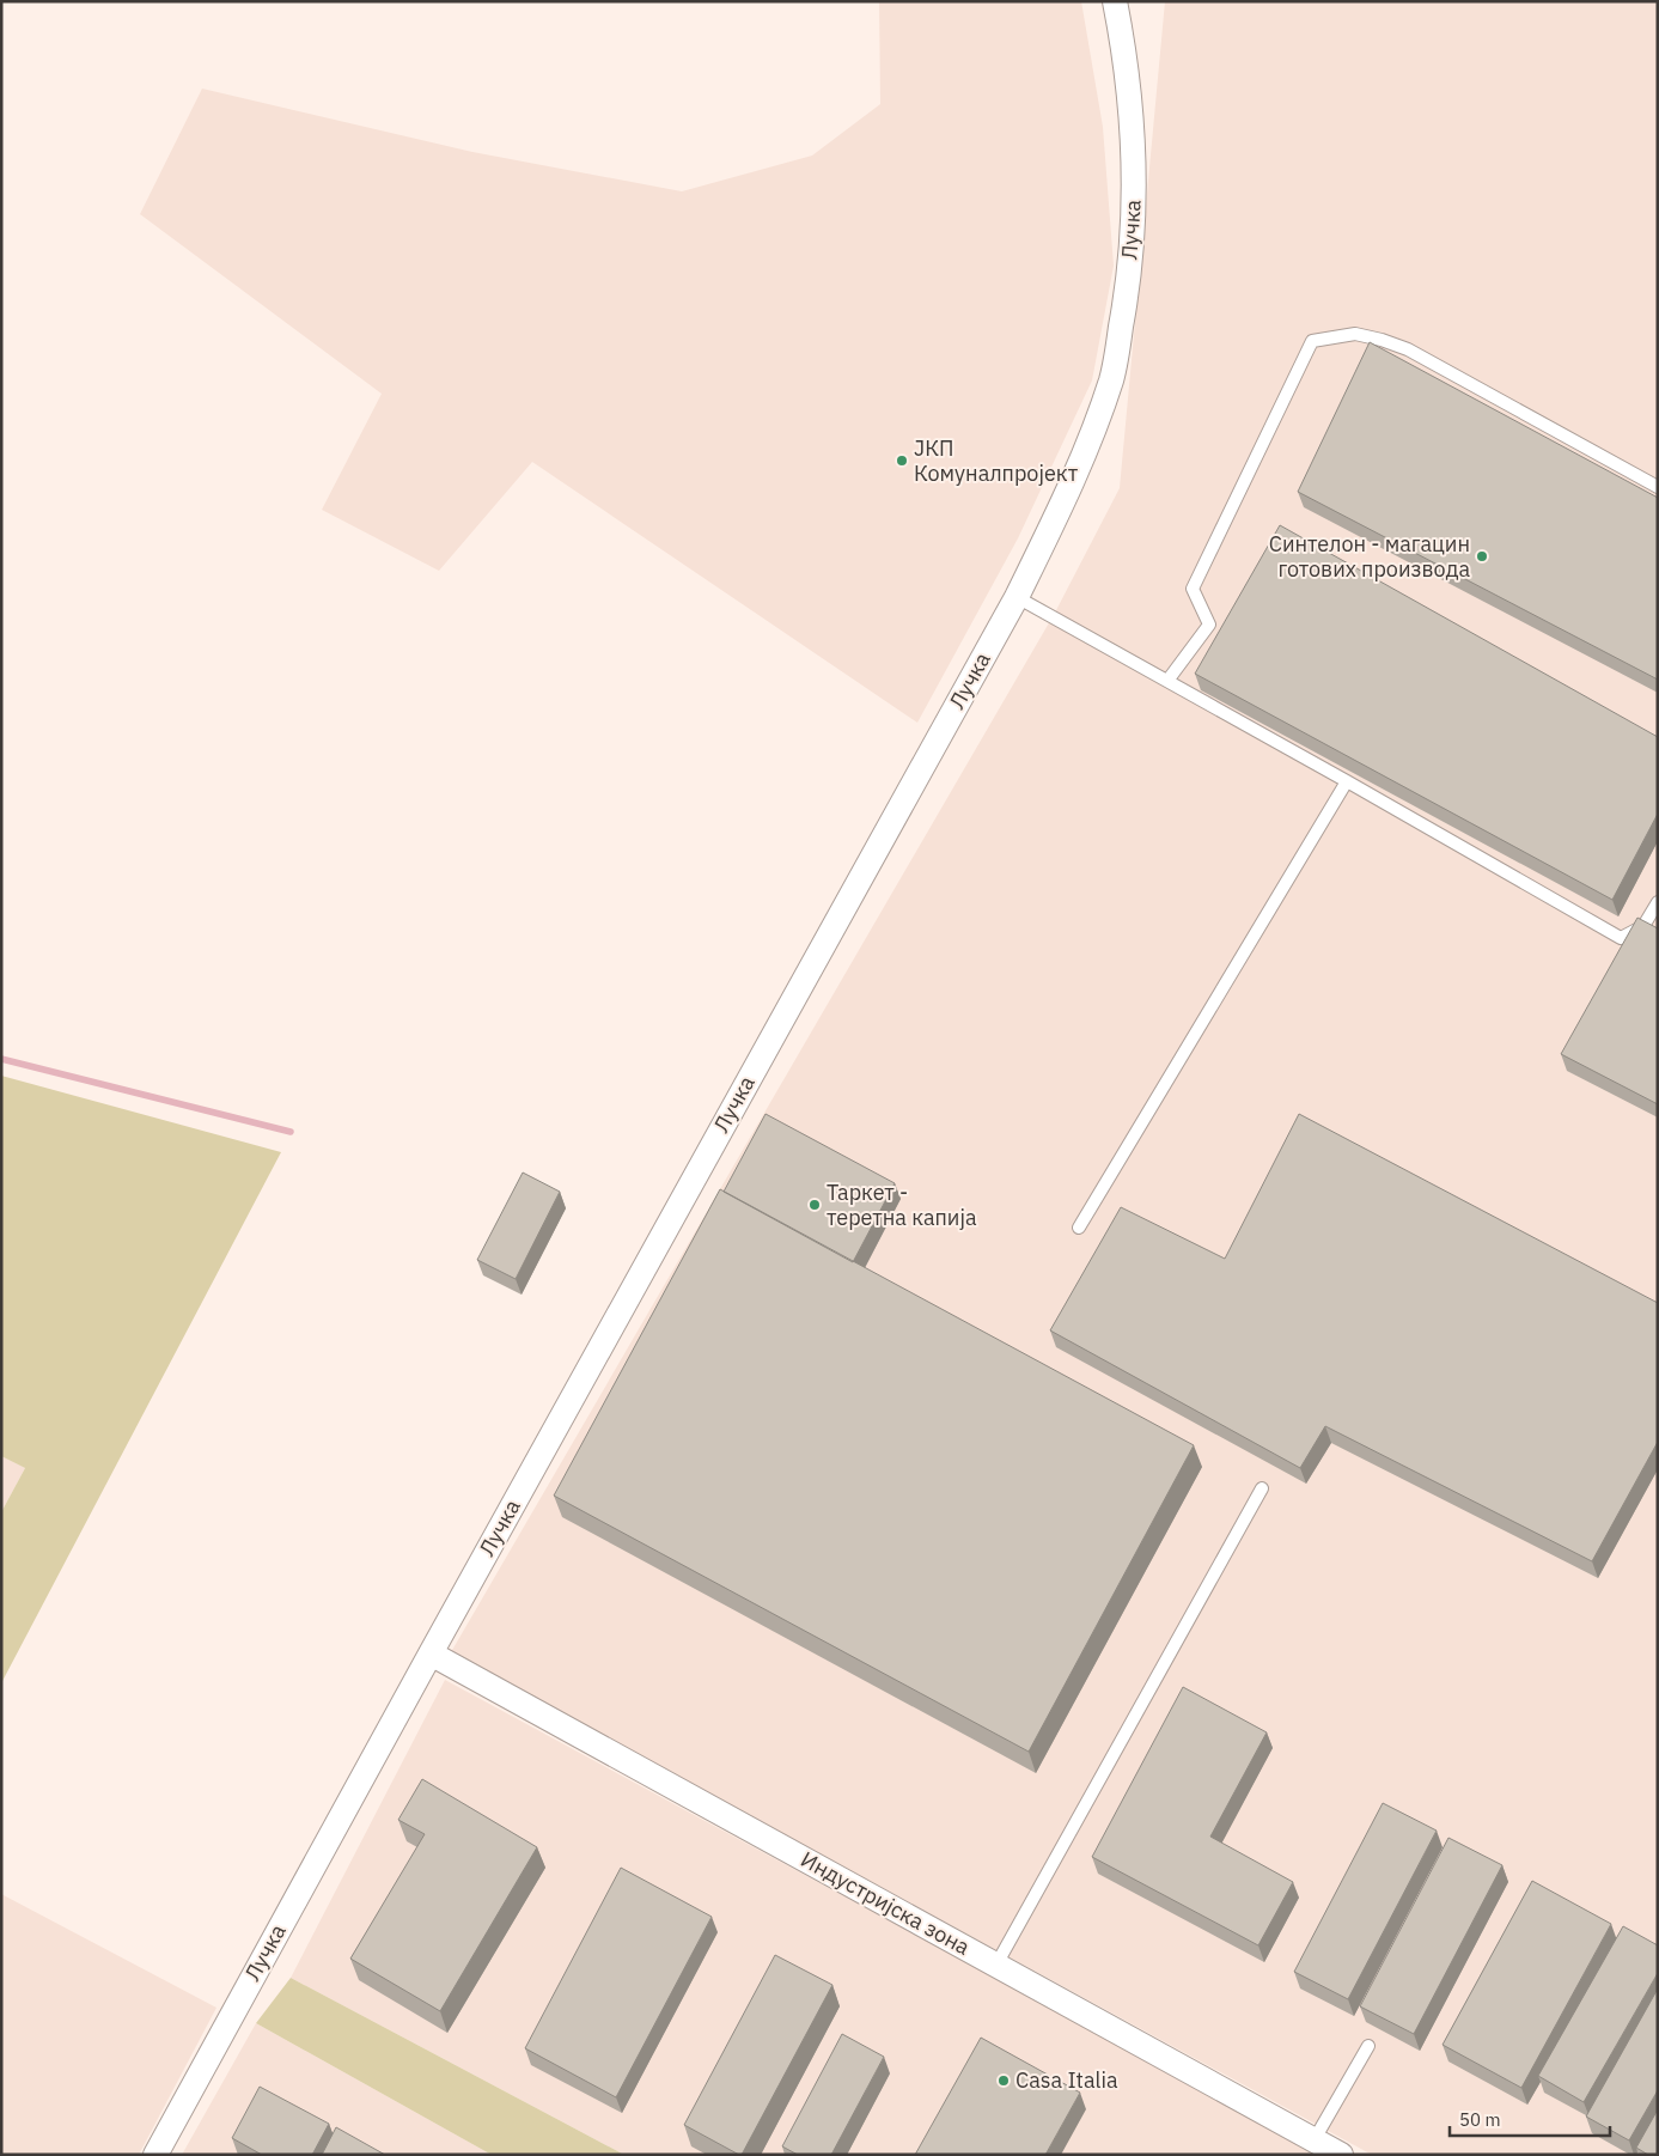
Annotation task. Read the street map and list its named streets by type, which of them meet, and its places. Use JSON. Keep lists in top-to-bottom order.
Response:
{
  "streets": {
    "street": ["Лучка", "Индустријска зона"]
  },
  "crossings": [
    ["Лучка", "Индустријска зона"]
  ],
  "places": [
    "ЈКП Комуналпројект",
    "Синтелон - магацин готових производа",
    "Таркет - теретна капија",
    "Casa Italia"
  ],
  "scale_bar": "50 m"
}
